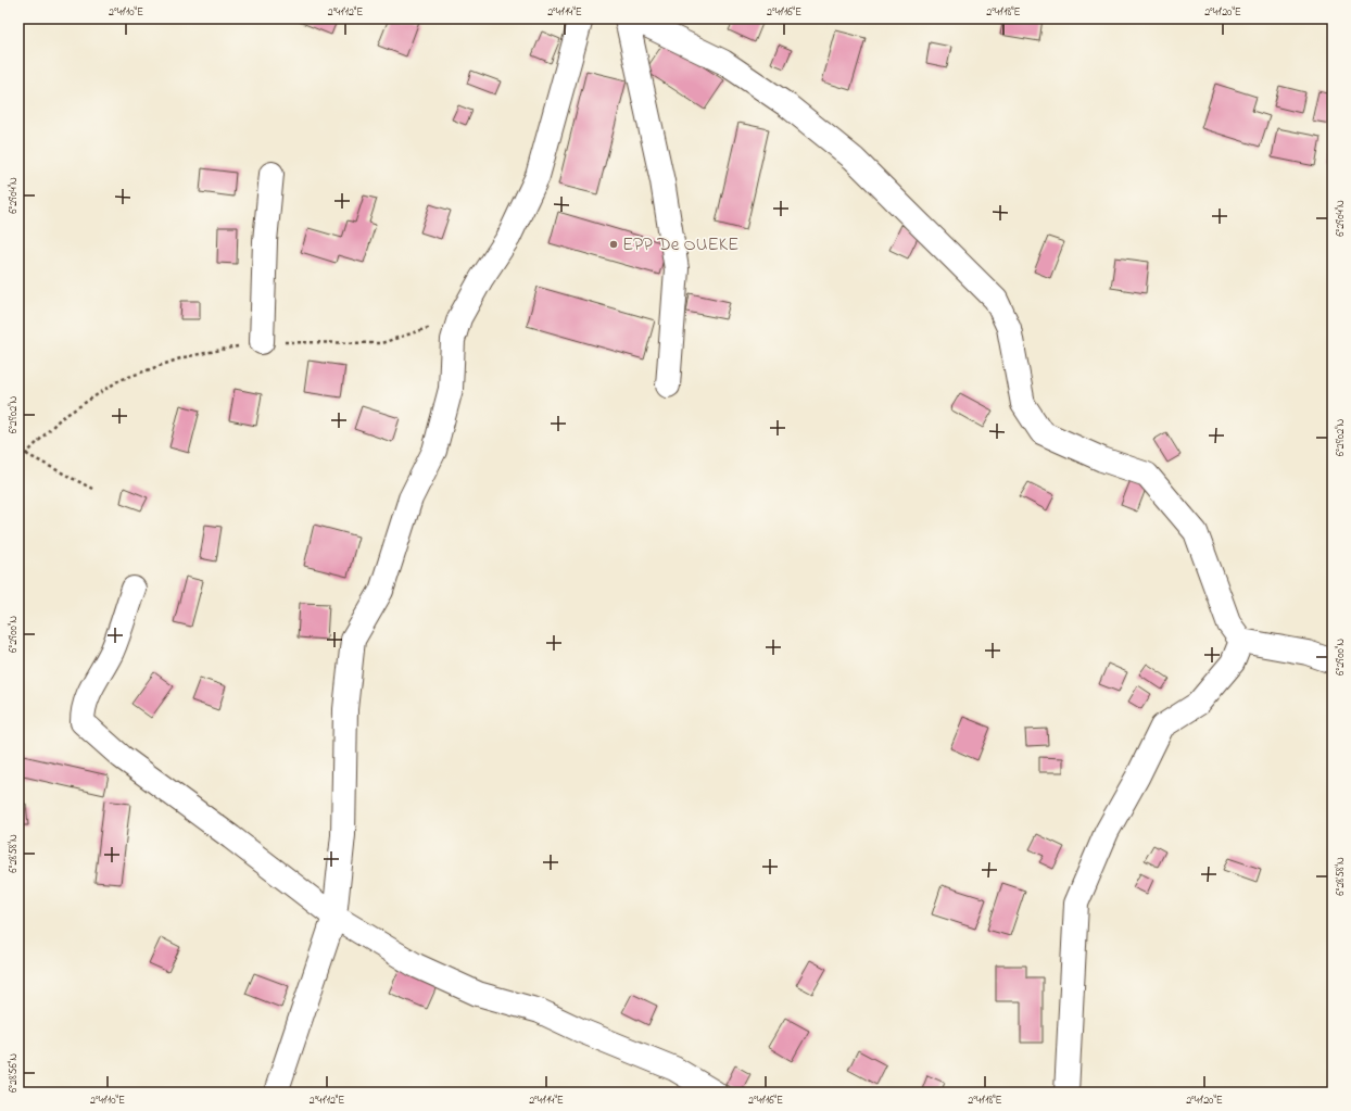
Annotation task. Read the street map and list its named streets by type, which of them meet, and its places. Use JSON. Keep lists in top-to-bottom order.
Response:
{
  "places": ["EPP De OUEKE"],
  "coordinates": [
    "2°41'10\"E",
    "2°41'12\"E",
    "2°41'14\"E",
    "2°41'16\"E",
    "2°41'18\"E",
    "2°41'20\"E",
    "6°29'04\"N",
    "6°29'02\"N",
    "6°29'00\"N",
    "6°28'58\"N",
    "6°28'56\"N"
  ]
}
